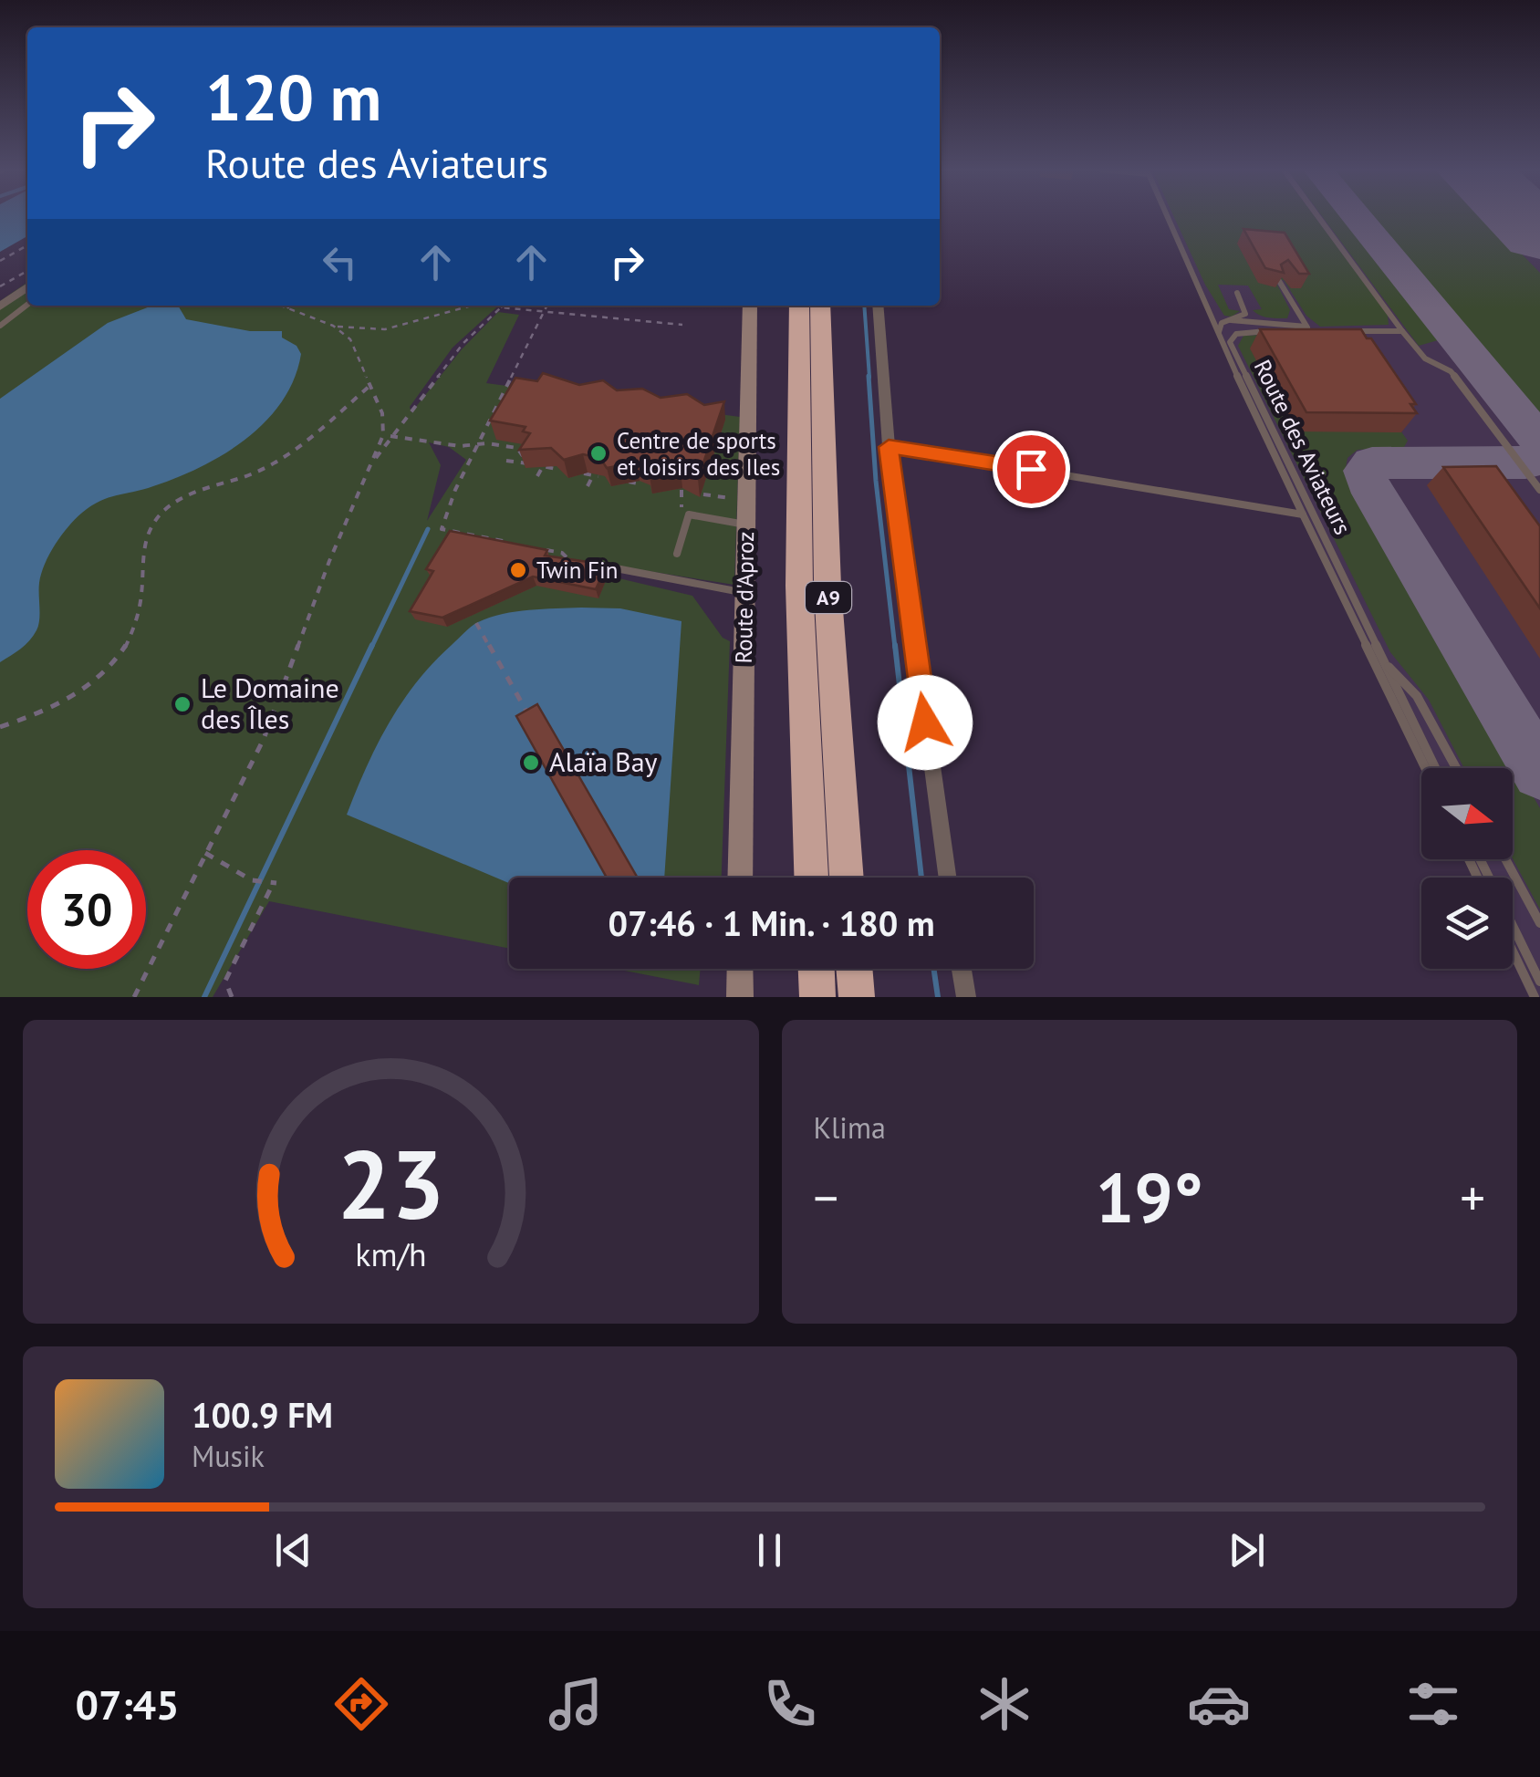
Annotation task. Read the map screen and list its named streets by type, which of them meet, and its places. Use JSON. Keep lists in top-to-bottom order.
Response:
{
  "streets": {
    "highway": ["A9"],
    "street": ["Route d'Aproz"],
    "lane": ["Route des Aviateurs"]
  },
  "places": [
    "Centre de sports et loisirs des Iles",
    "Twin Fin",
    "Le Domaine des Îles",
    "Alaïa Bay"
  ],
  "north": "right",
  "page": {
    "turn": ["120 m", "Route des Aviateurs"],
    "limit": "30",
    "trip": "07:46 · 1 Min. · 180 m",
    "tile": "Klima",
    "heat": ["−", "19°", "+"],
    "song": ["100.9 FM", "Musik"],
    "tabs": "07:45",
    "gauge": ["23", "km/h"]
  }
}
